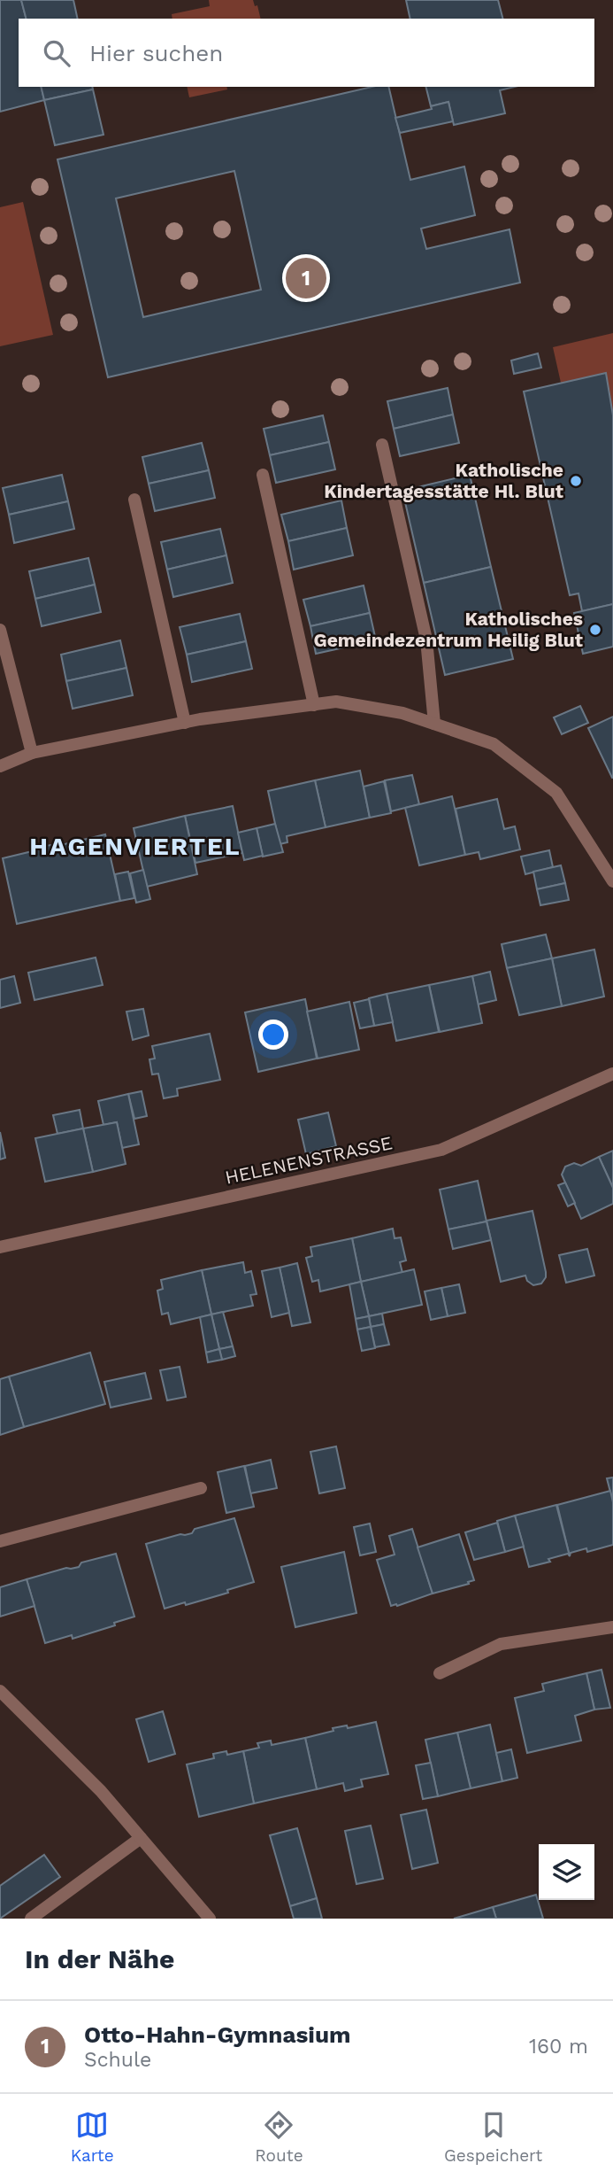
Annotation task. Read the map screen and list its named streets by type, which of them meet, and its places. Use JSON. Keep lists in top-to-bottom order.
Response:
{
  "streets": {
    "street": ["HELENENSTRASSE"]
  },
  "districts": ["HAGENVIERTEL"],
  "places": ["Katholische Kindertagesstätte Hl. Blut", "Katholisches Gemeindezentrum Heilig Blut"],
  "page": {
    "search": "Hier suchen",
    "pins": "1",
    "heading": "In der Nähe",
    "list": [
      {
        "mark": "1",
        "name": "Otto-Hahn-Gymnasium",
        "note": "Schule",
        "value": "160 m"
      }
    ],
    "nav": ["Karte", "Route", "Gespeichert"]
  }
}
